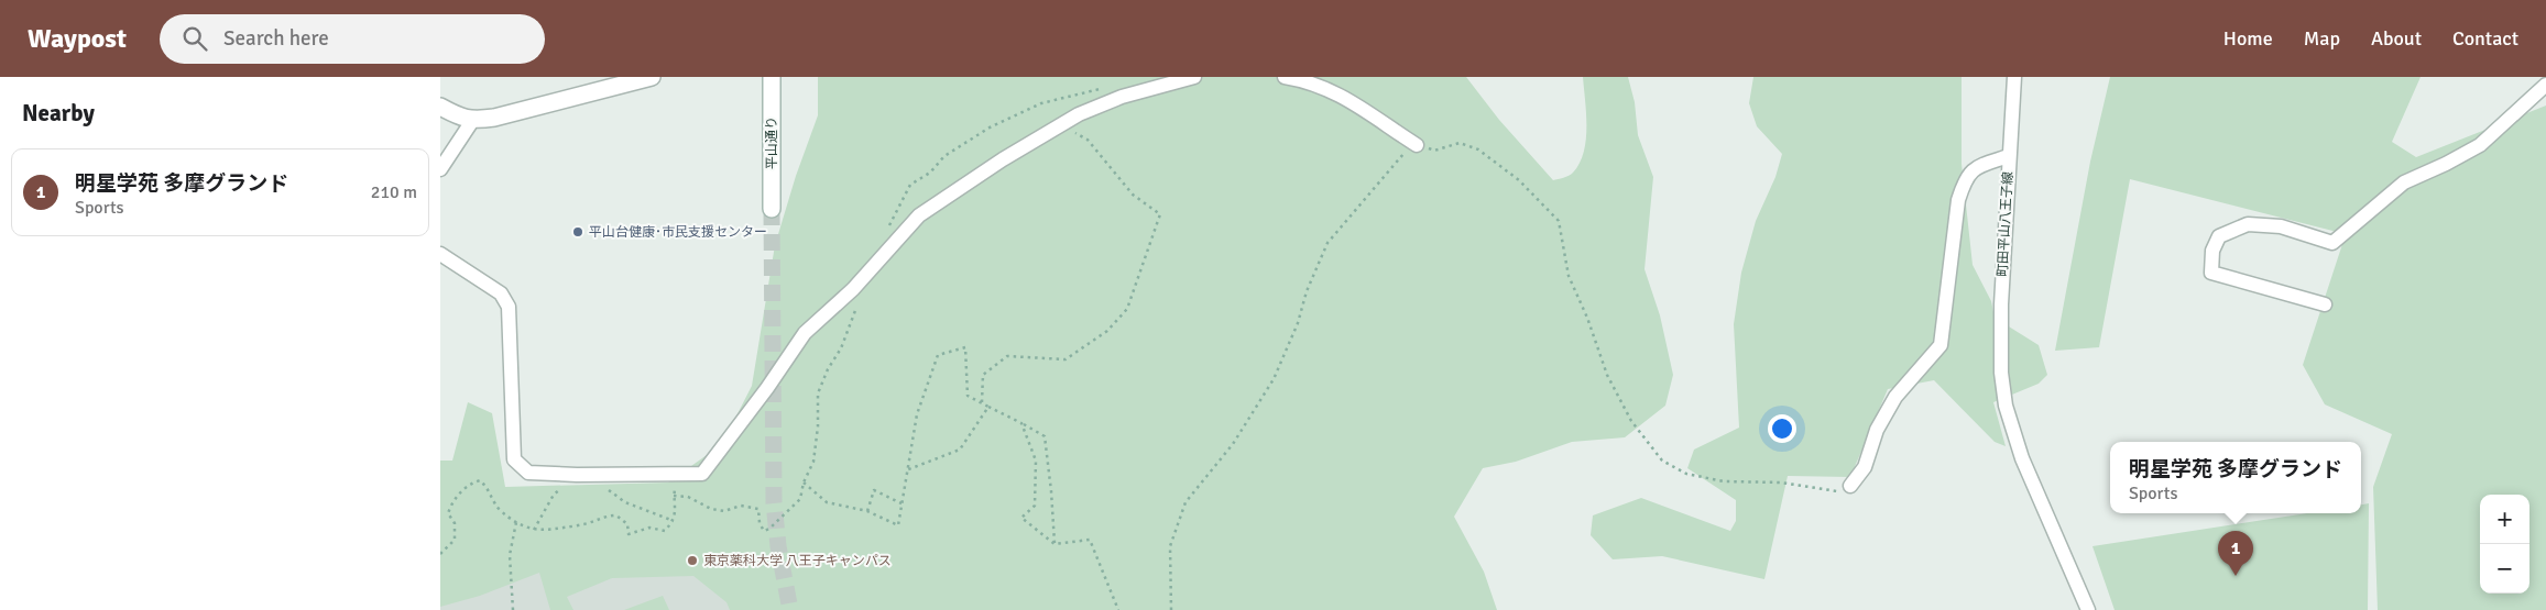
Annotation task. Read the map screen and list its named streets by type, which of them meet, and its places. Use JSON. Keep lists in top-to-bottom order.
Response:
{
  "streets": {
    "street": ["平山通り", "町田平山八王子線"]
  },
  "places": ["平山台健康･市民支援センター", "東京薬科大学 八王子キャンパス"],
  "page": {
    "header": "Waypost",
    "search": "Search here",
    "nav": [
      "Home",
      "Map",
      "About",
      "Contact"
    ],
    "heading": "Nearby",
    "list": [
      {
        "mark": "1",
        "name": "明星学苑 多摩グランド",
        "note": "Sports",
        "value": "210 m"
      }
    ],
    "popup": ["明星学苑 多摩グランド", "Sports"],
    "map_buttons": ["+", "−"],
    "pins": "1"
  }
}
